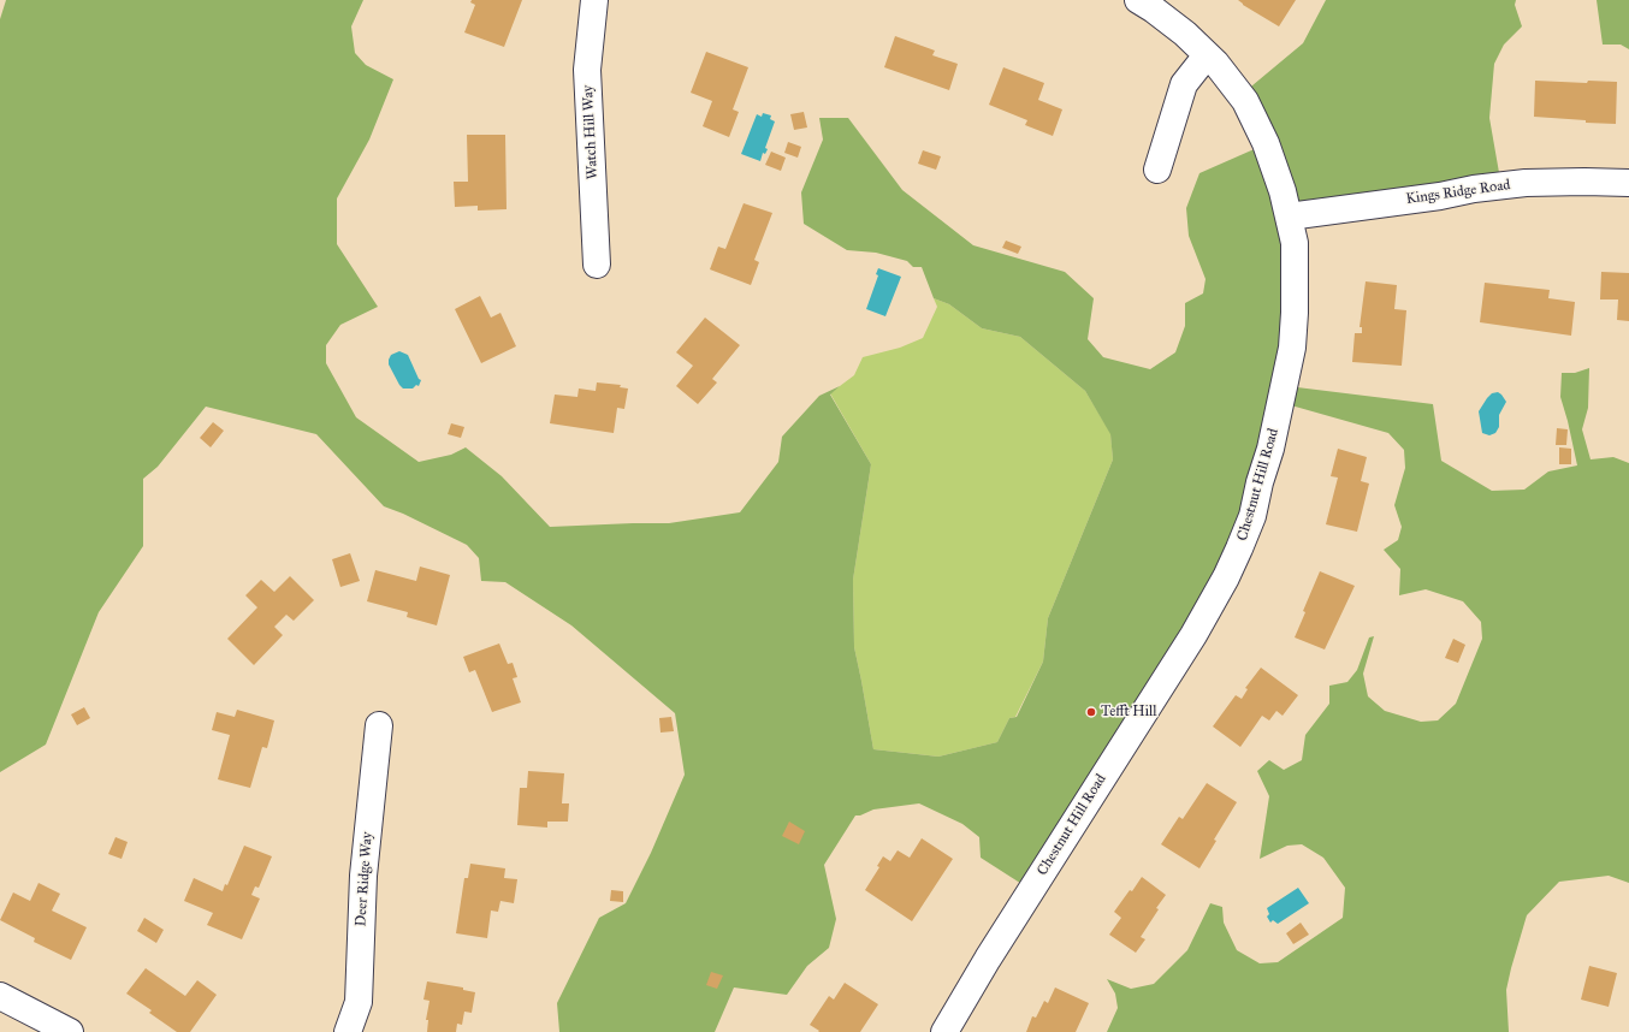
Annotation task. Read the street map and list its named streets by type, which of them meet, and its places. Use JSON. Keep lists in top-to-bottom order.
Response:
{
  "streets": {
    "street": [
      "Watch Hill Way",
      "Kings Ridge Road",
      "Chestnut Hill Road",
      "Deer Ridge Way"
    ]
  },
  "crossings": [
    ["Kings Ridge Road", "Chestnut Hill Road"]
  ],
  "places": ["Tefft Hill"]
}
